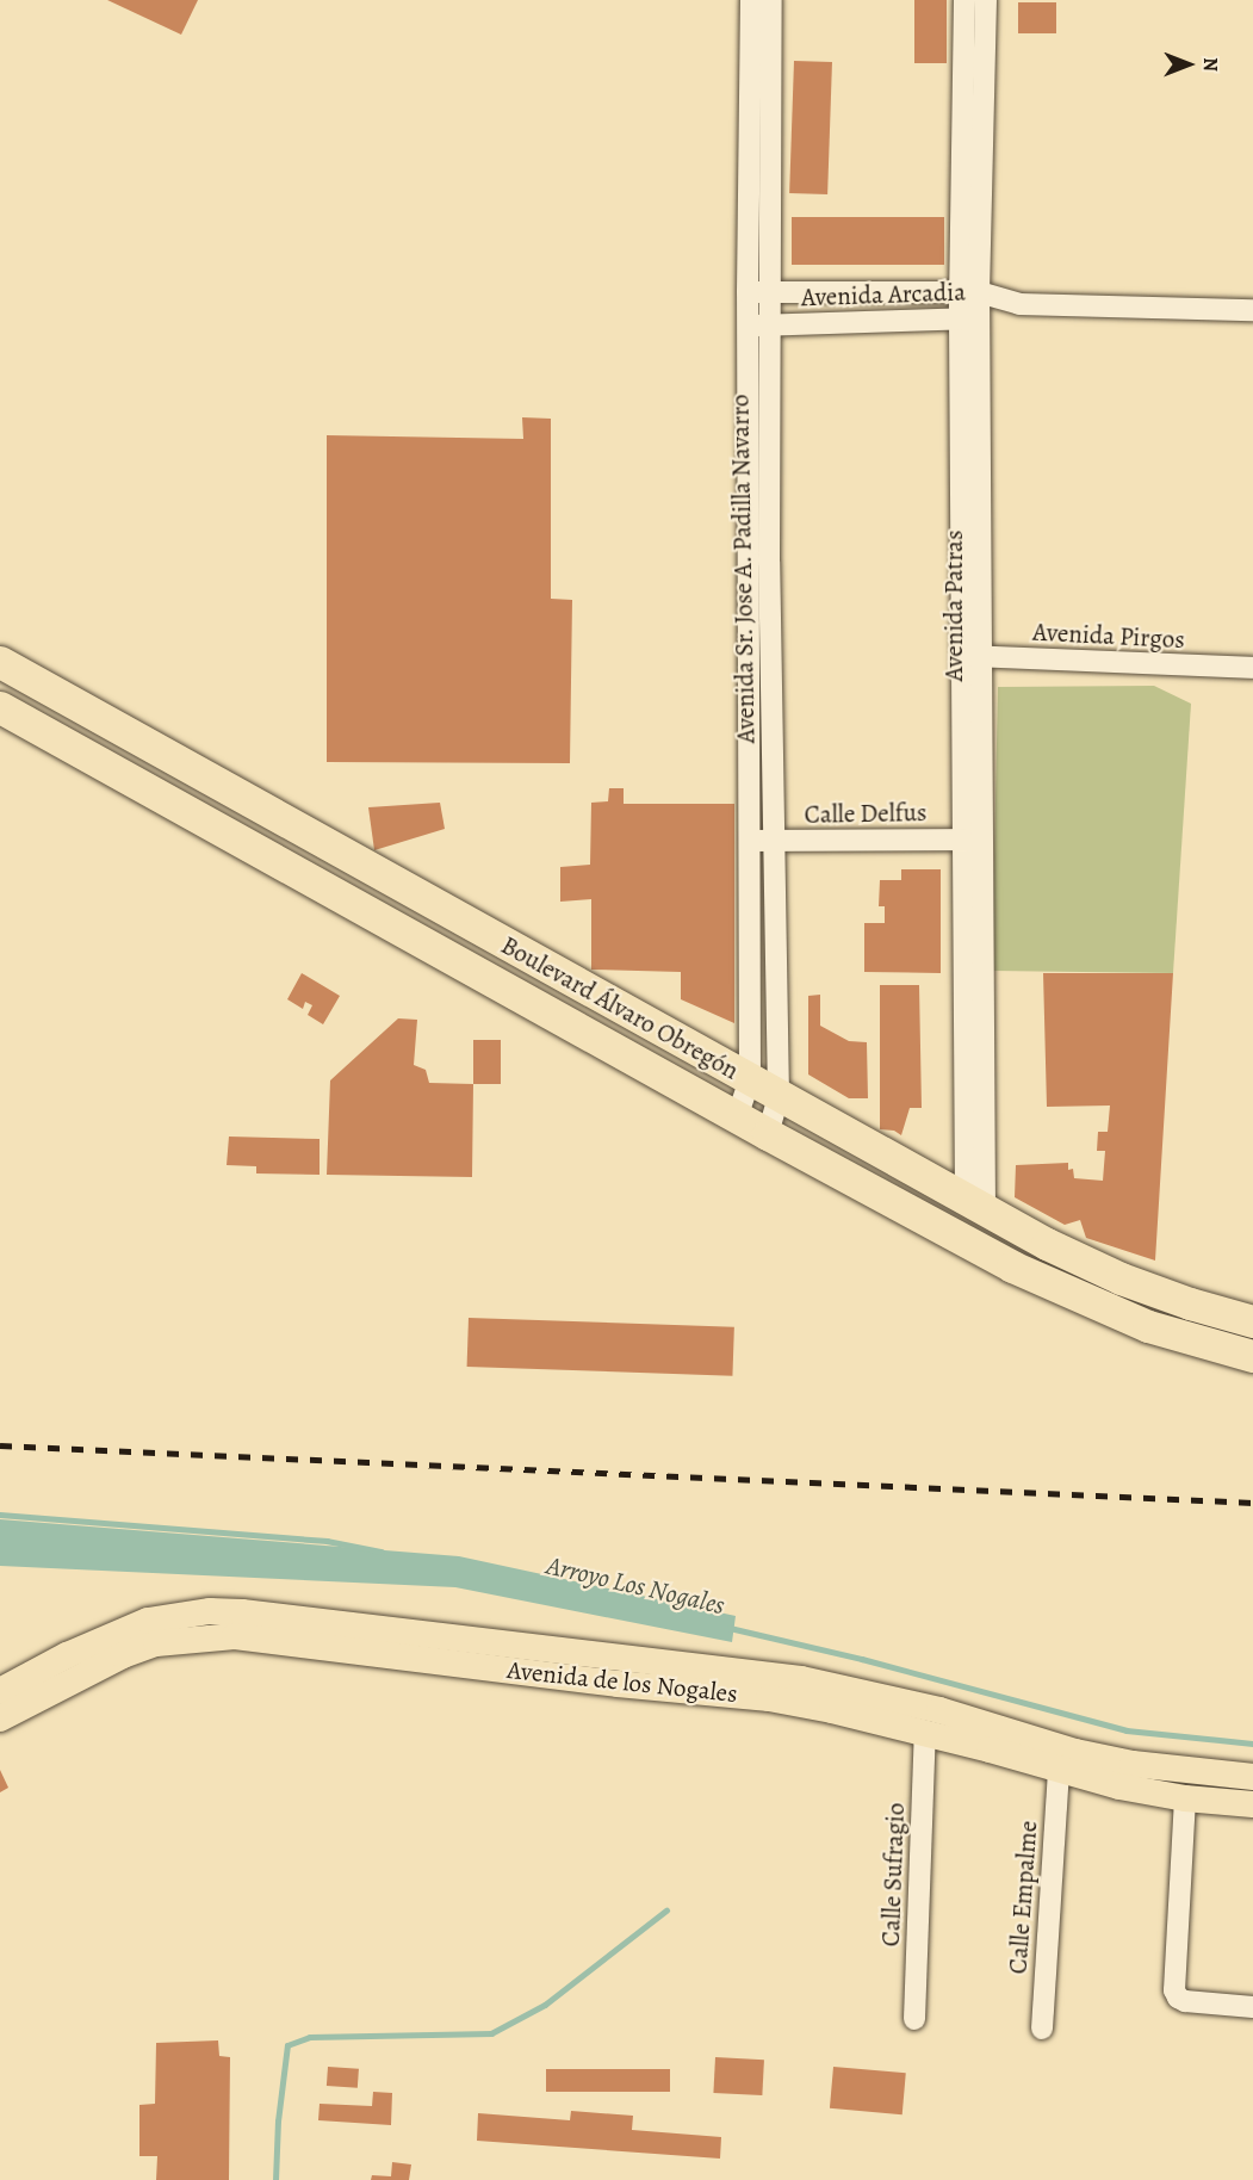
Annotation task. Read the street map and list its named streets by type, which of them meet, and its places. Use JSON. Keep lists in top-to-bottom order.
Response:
{
  "streets": {
    "highway": ["Boulevard Álvaro Obregón"],
    "main road": ["Avenida de los Nogales"],
    "street": [
      "Avenida Arcadia",
      "Avenida Sr. Jose A. Padilla Navarro",
      "Avenida Patras",
      "Avenida Pirgos",
      "Calle Delfus",
      "Calle Sufragio",
      "Calle Empalme"
    ]
  },
  "crossings": [
    ["Avenida Arcadia", "Avenida Sr. Jose A. Padilla Navarro"],
    ["Avenida Arcadia", "Avenida Patras"],
    ["Avenida Sr. Jose A. Padilla Navarro", "Calle Delfus"],
    ["Avenida Sr. Jose A. Padilla Navarro", "Boulevard Álvaro Obregón"],
    ["Avenida Patras", "Avenida Pirgos"],
    ["Avenida Patras", "Calle Delfus"],
    ["Avenida Patras", "Boulevard Álvaro Obregón"],
    ["Avenida de los Nogales", "Calle Sufragio"],
    ["Avenida de los Nogales", "Calle Empalme"]
  ],
  "water": ["Arroyo Los Nogales"],
  "north": "right"
}
